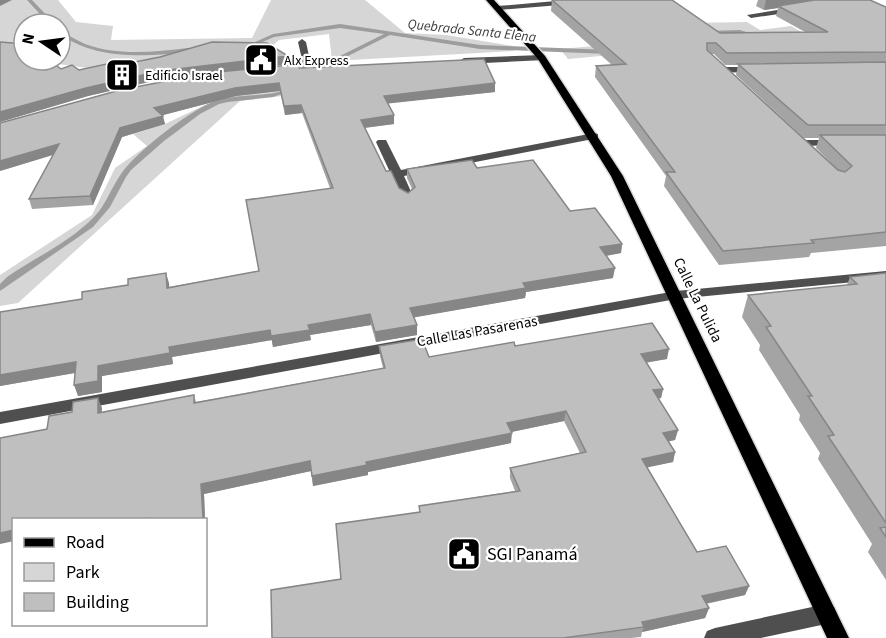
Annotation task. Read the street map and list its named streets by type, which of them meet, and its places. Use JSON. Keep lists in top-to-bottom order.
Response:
{
  "streets": {
    "main road": ["Calle La Pulida"],
    "street": ["Calle Las Pasarenas"]
  },
  "crossings": [
    ["Calle La Pulida", "Calle Las Pasarenas"]
  ],
  "water": ["Quebrada Santa Elena"],
  "places": {
    "public building": ["Alx Express", "SGI Panamá"],
    "building": ["Edificio Israel"]
  },
  "legend": ["Road", "Park", "Building"],
  "north": "left"
}
